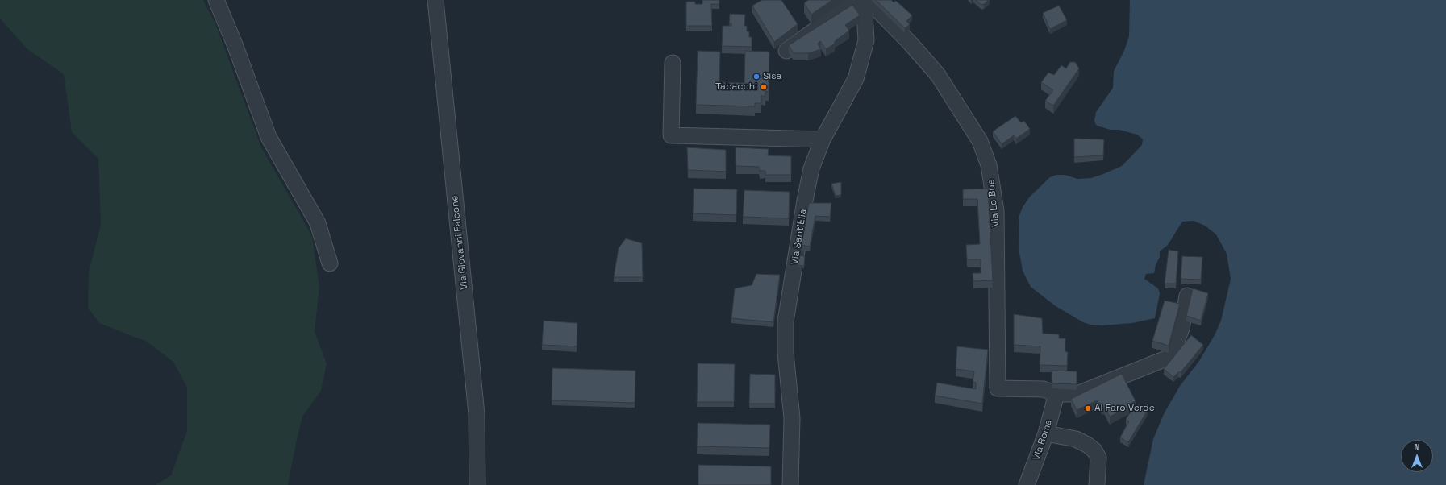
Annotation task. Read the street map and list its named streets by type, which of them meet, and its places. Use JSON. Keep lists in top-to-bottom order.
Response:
{
  "streets": {
    "street": [
      "Via Lo Bue",
      "Via Sant'Elia",
      "Via Giovanni Falcone",
      "Via Roma"
    ]
  },
  "crossings": [
    ["Via Lo Bue", "Via Roma"]
  ],
  "places": ["Sisa", "Tabacchi", "Al Faro Verde"],
  "north": "top"
}
